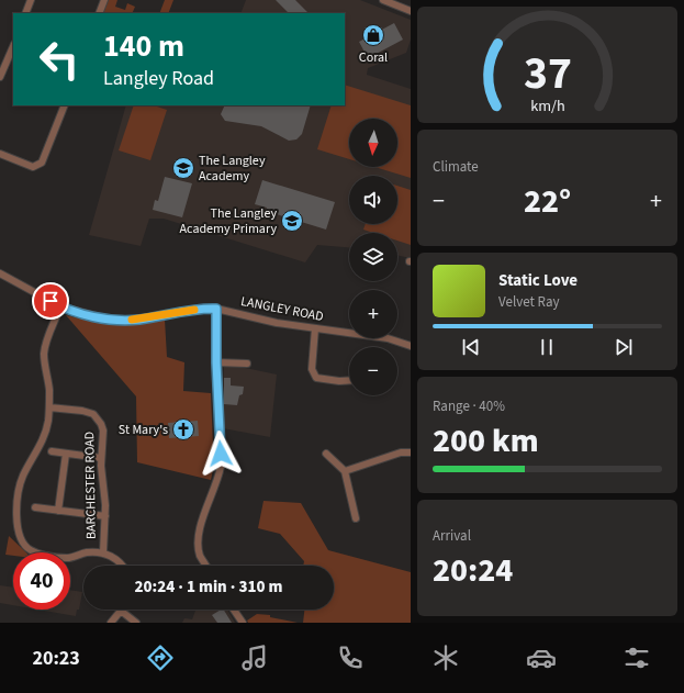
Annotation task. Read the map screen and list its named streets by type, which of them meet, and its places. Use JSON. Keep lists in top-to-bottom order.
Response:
{
  "streets": {
    "street": ["LANGLEY ROAD", "BARCHESTER ROAD"]
  },
  "places": {
    "shop": ["Coral"],
    "school or university": ["The Langley Academy", "The Langley Academy Primary"],
    "church": ["St Mary's"]
  },
  "north": "bottom",
  "page": {
    "turn": ["140 m", "Langley Road"],
    "map_buttons": ["+", "−"],
    "tile": [
      "Climate",
      ["Range · 40%", "200 km"],
      ["Arrival", "20:24"]
    ],
    "heat": ["−", "22°", "+"],
    "song": ["Static Love", "Velvet Ray"],
    "limit": "40",
    "trip": "20:24 · 1 min · 310 m",
    "tabs": "20:23",
    "gauge": ["37", "km/h"]
  }
}
